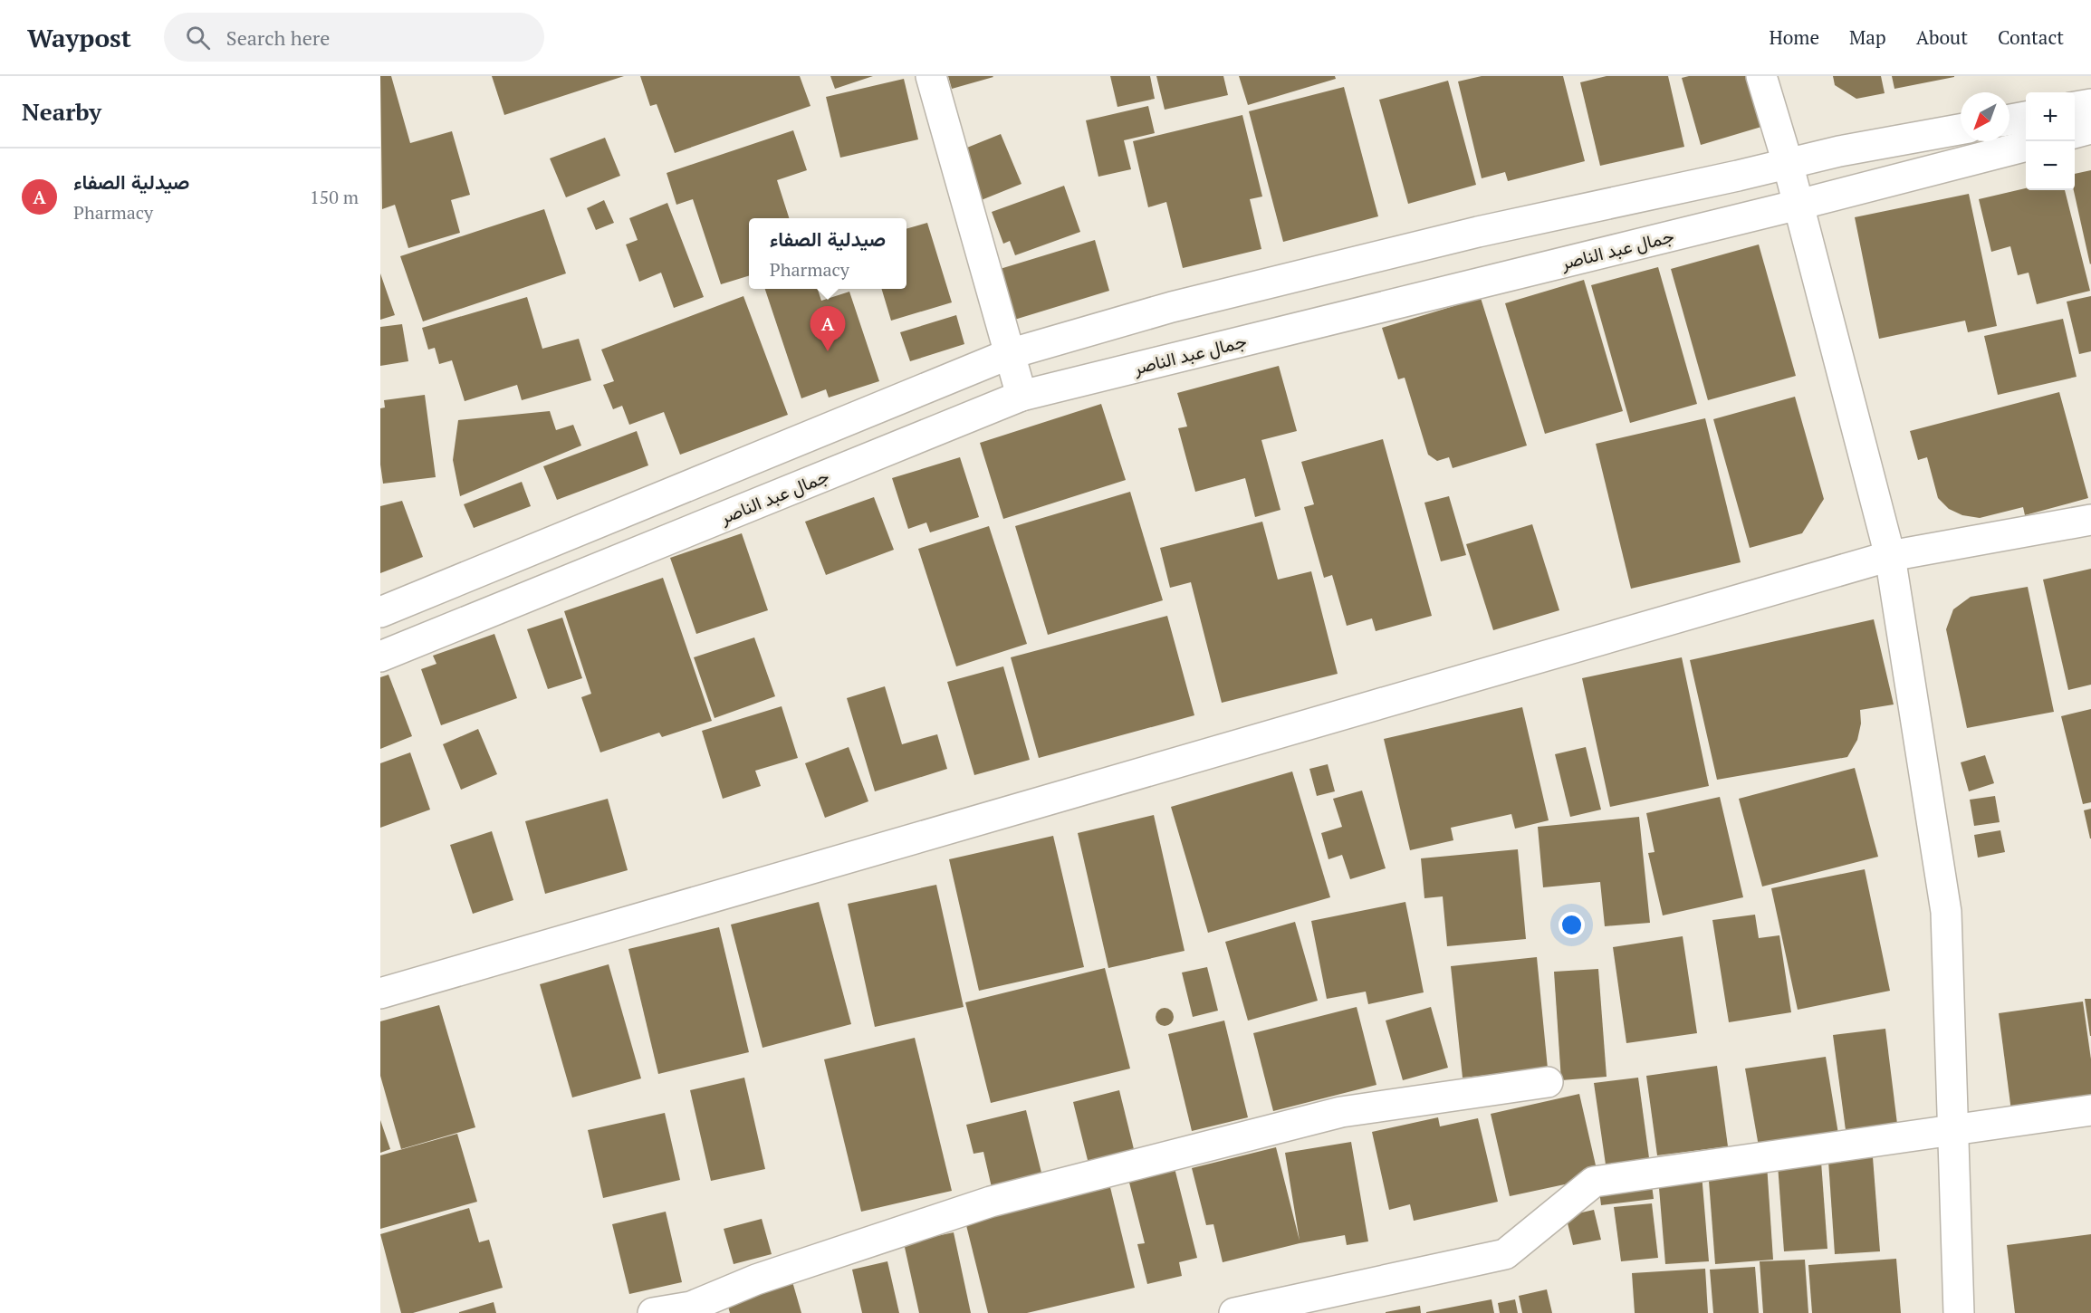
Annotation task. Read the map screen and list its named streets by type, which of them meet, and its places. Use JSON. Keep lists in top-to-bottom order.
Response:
{
  "streets": {
    "street": ["جمال عبد الناصر"]
  },
  "north": "bottom left",
  "page": {
    "header": "Waypost",
    "search": "Search here",
    "nav": [
      "Home",
      "Map",
      "About",
      "Contact"
    ],
    "heading": "Nearby",
    "map_buttons": ["+", "−"],
    "list": [
      {
        "mark": "A",
        "name": "صيدلية الصفاء",
        "note": "Pharmacy",
        "value": "150 m"
      }
    ],
    "popup": ["صيدلية الصفاء", "Pharmacy"],
    "pins": "A"
  }
}
